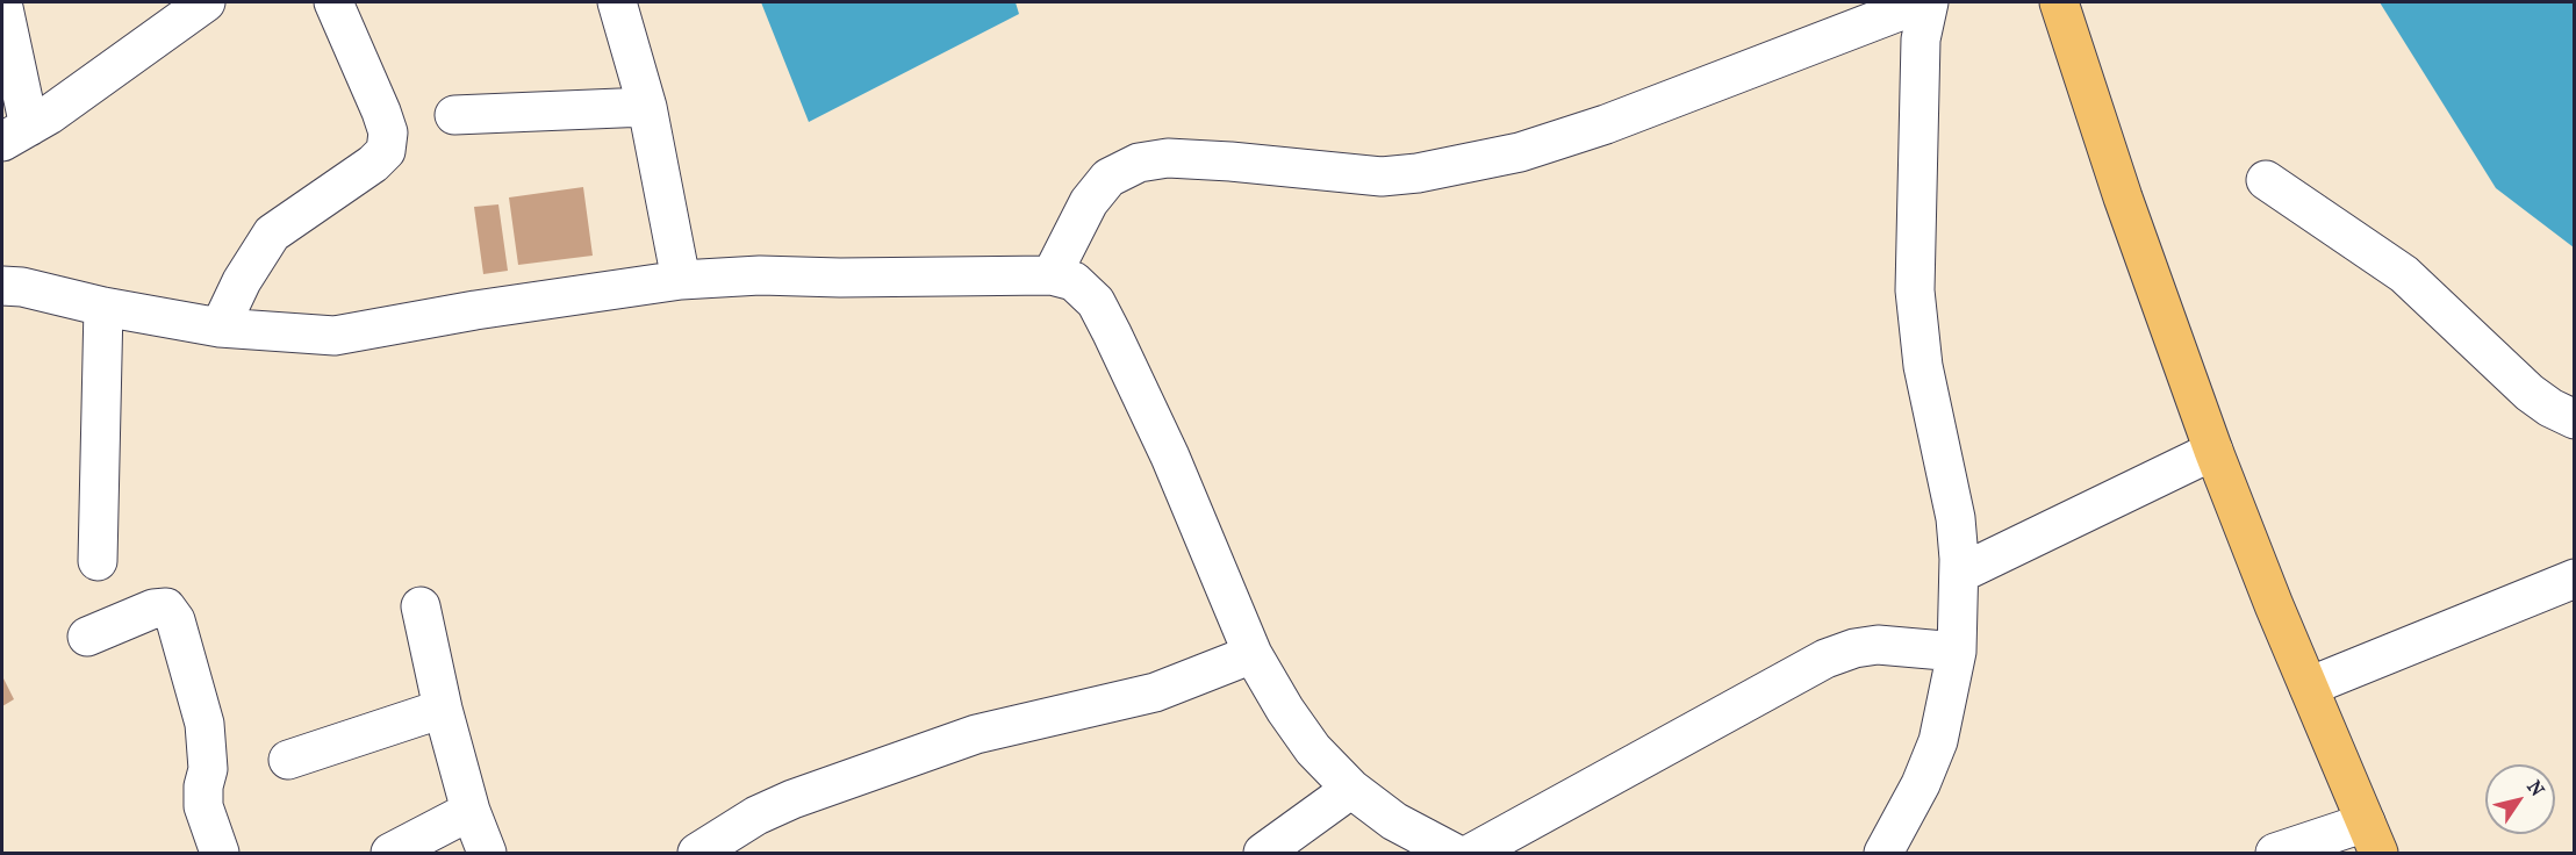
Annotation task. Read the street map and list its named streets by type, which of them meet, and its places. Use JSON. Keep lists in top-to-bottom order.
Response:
{
  "north": "top right"
}
